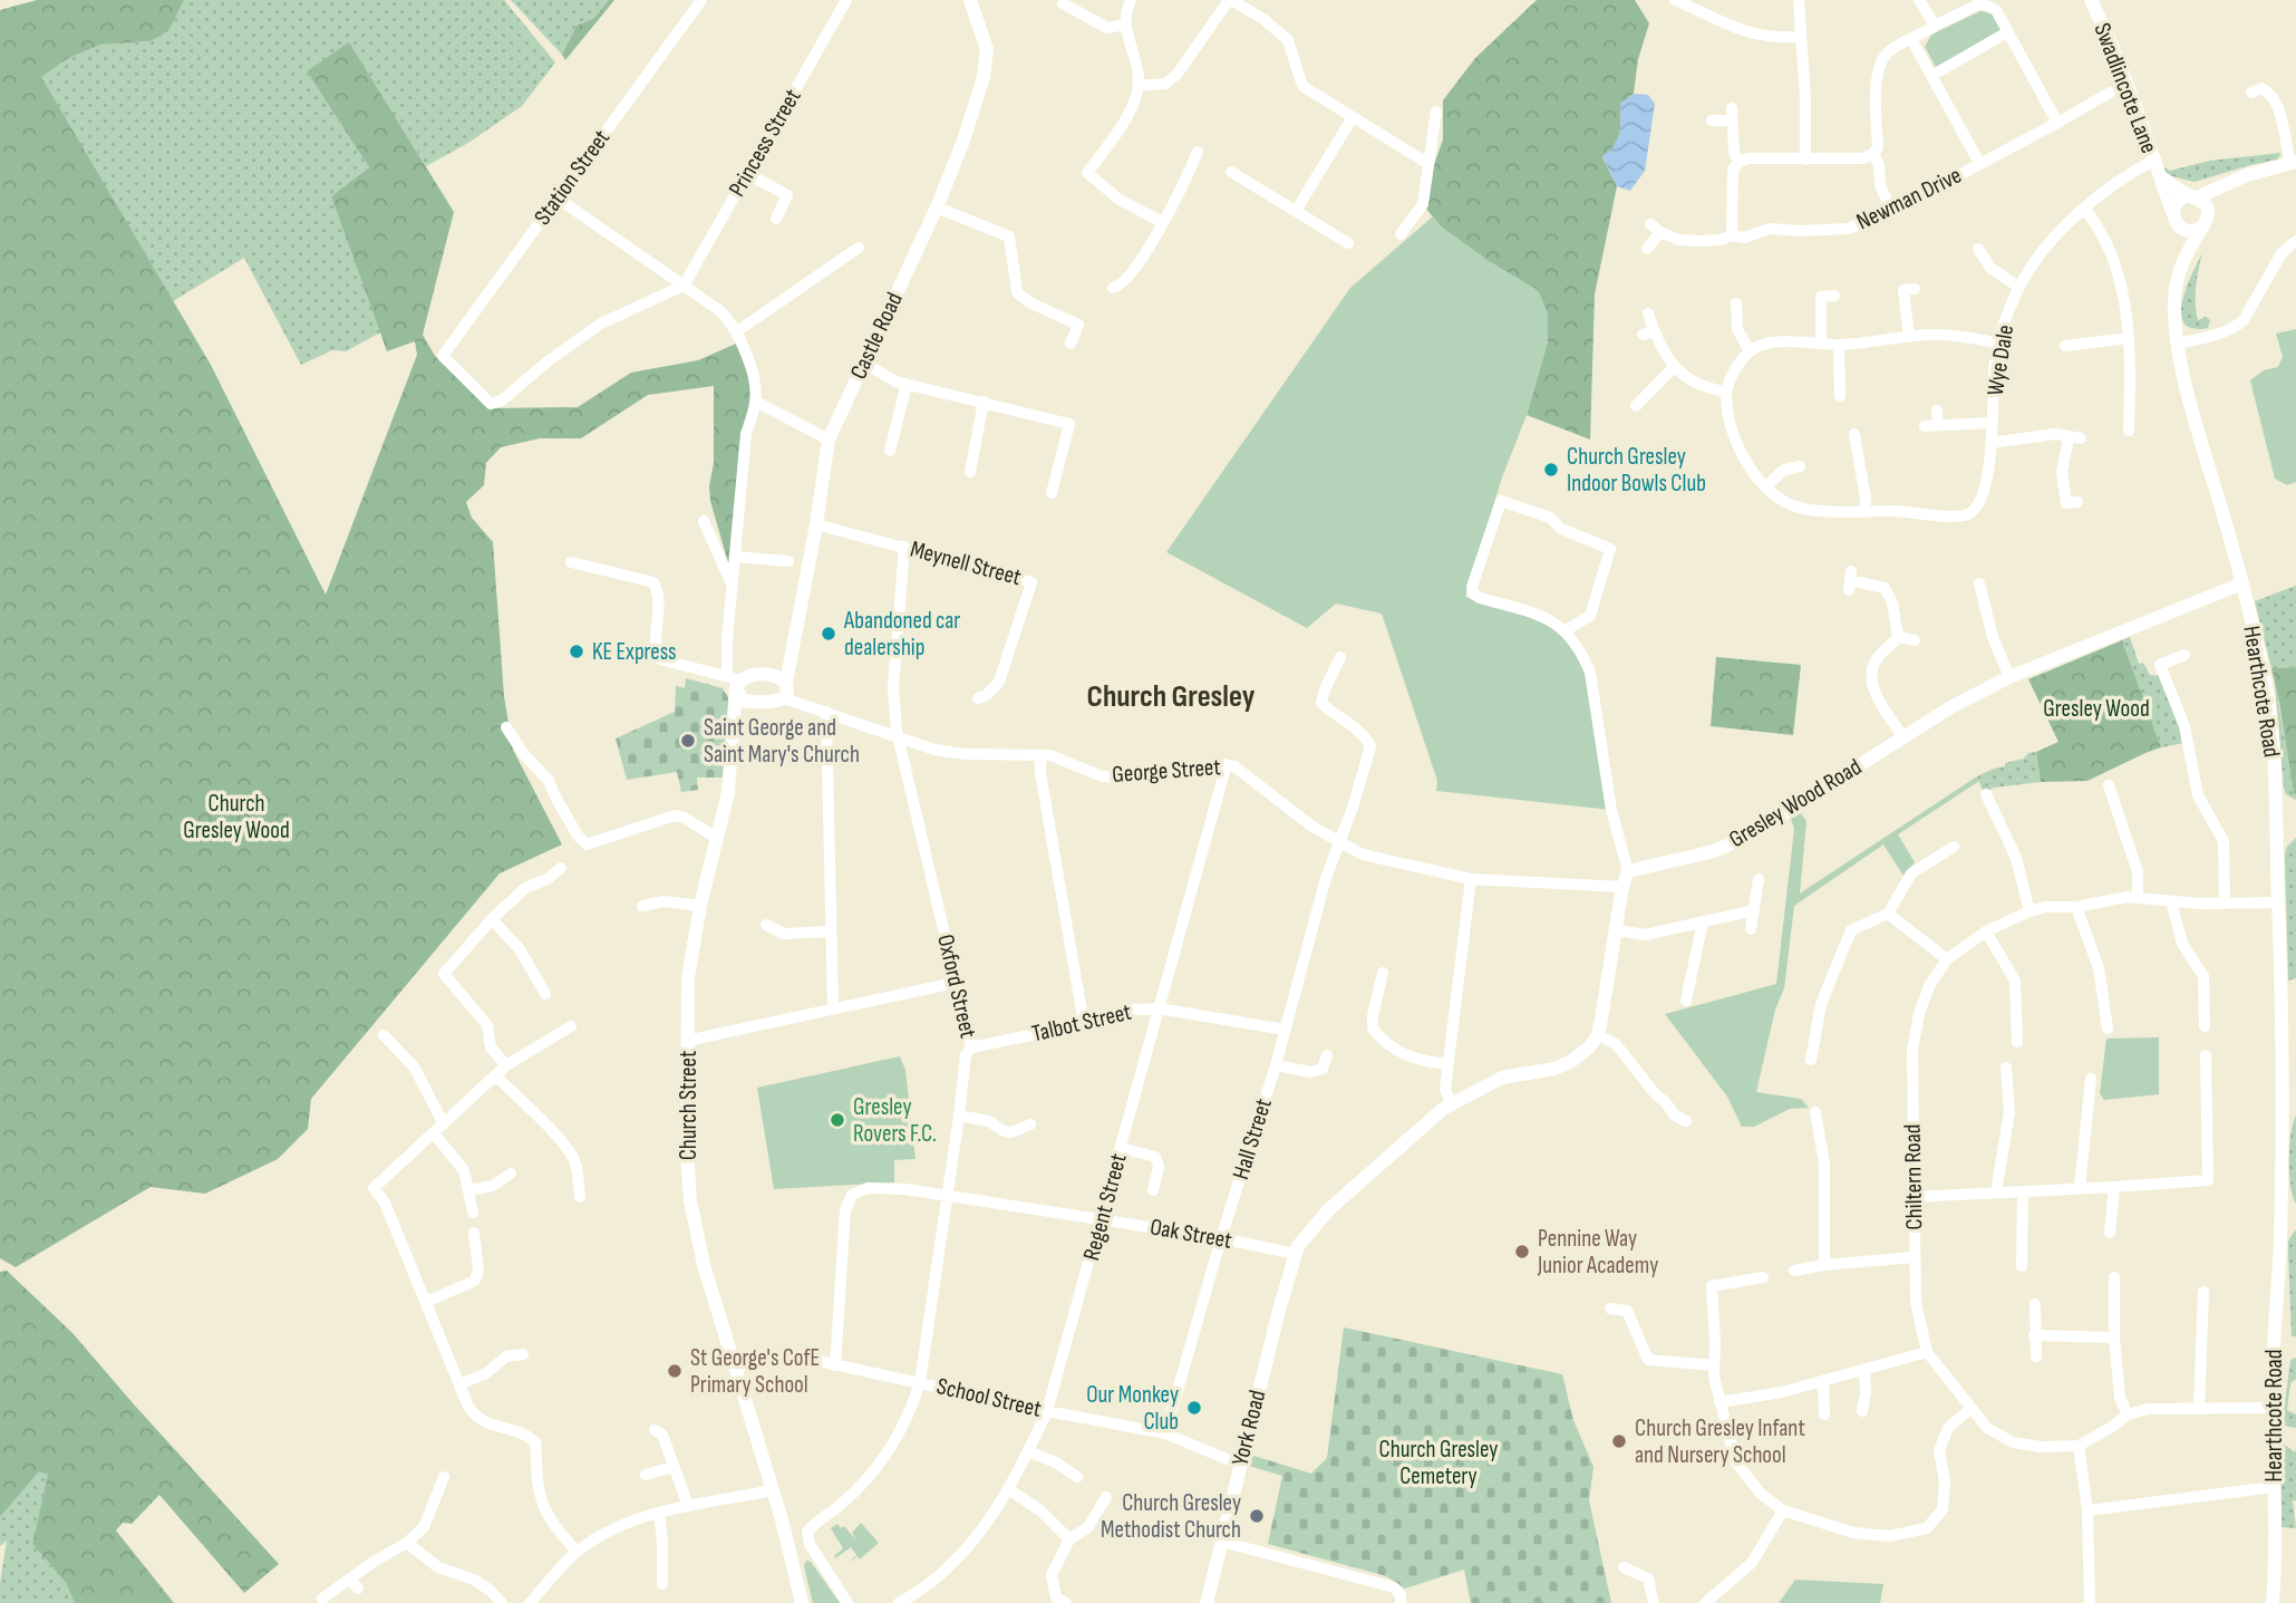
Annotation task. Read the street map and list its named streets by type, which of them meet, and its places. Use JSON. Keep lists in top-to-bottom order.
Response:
{
  "streets": {
    "street": [
      "Swadlincote Lane",
      "Princess Street",
      "Station Street",
      "Newman Drive",
      "Castle Road",
      "Wye Dale",
      "Meynell Street",
      "Hearthcote Road",
      "George Street",
      "Gresley Wood Road",
      "Oxford Street",
      "Talbot Street",
      "Church Street",
      "Hall Street",
      "Chiltern Road",
      "Regent Street",
      "Oak Street",
      "School Street",
      "York Road"
    ]
  },
  "crossings": [
    ["Swadlincote Lane", "Wye Dale"],
    ["Swadlincote Lane", "Hearthcote Road"],
    ["Princess Street", "Station Street"],
    ["Castle Road", "Meynell Street"],
    ["Castle Road", "George Street"],
    ["Meynell Street", "Oxford Street"],
    ["Hearthcote Road", "Gresley Wood Road"],
    ["Hearthcote Road", "Chiltern Road"],
    ["George Street", "Oxford Street"],
    ["George Street", "Hall Street"],
    ["George Street", "Regent Street"],
    ["Oxford Street", "Talbot Street"],
    ["Oxford Street", "Oak Street"],
    ["Oxford Street", "School Street"],
    ["Talbot Street", "Hall Street"],
    ["Talbot Street", "Regent Street"],
    ["Church Street", "School Street"],
    ["Hall Street", "Oak Street"],
    ["Hall Street", "School Street"],
    ["Regent Street", "Oak Street"],
    ["Regent Street", "School Street"],
    ["Oak Street", "School Street"],
    ["Oak Street", "York Road"],
    ["School Street", "York Road"]
  ],
  "districts": ["Church Gresley"],
  "parks": ["Gresley Wood", "Church Gresley Wood", "Church Gresley Cemetery"],
  "places": [
    "Church Gresley Indoor Bowls Club",
    "Abandoned car dealership",
    "KE Express",
    "Saint George and Saint Mary's Church",
    "Gresley Rovers F.C.",
    "Pennine Way Junior Academy",
    "St George's CofE Primary School",
    "Our Monkey Club",
    "Church Gresley Infant and Nursery School",
    "Church Gresley Methodist Church"
  ]
}
